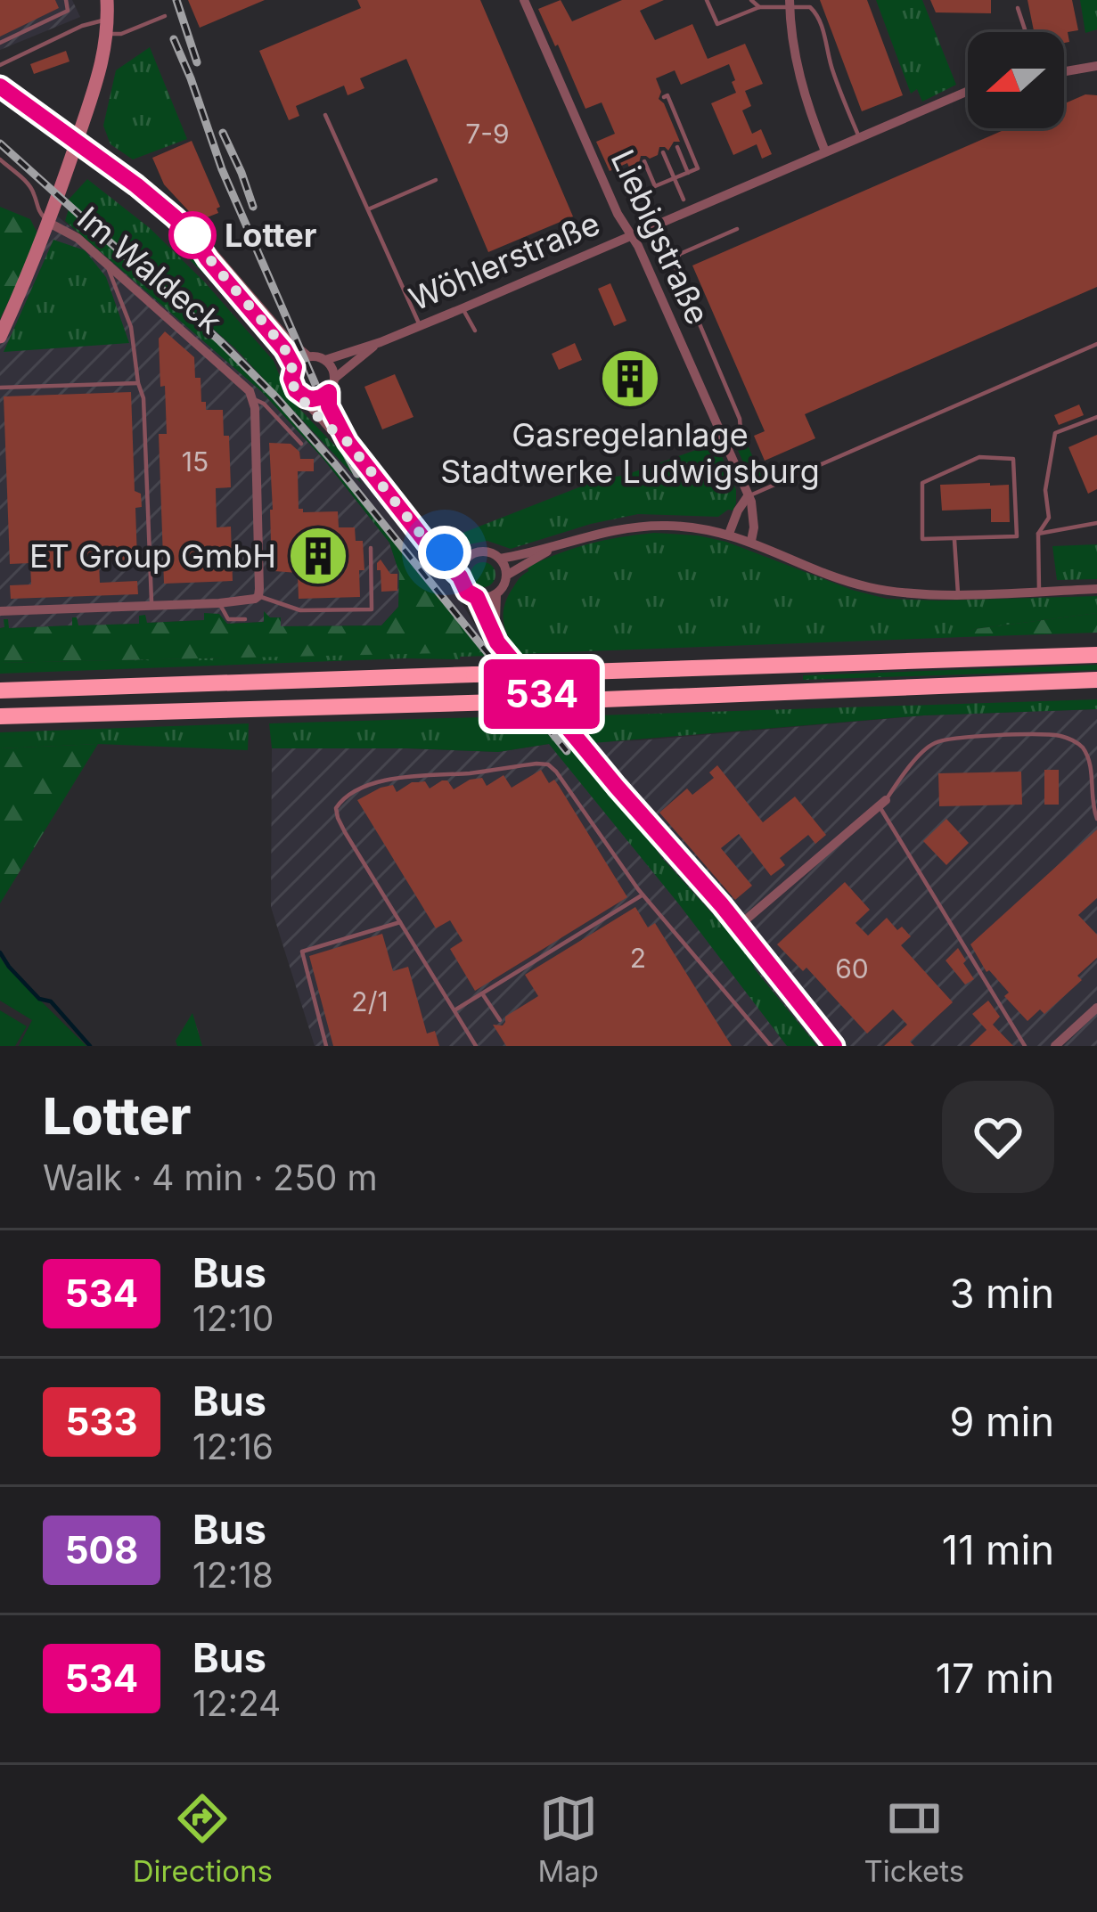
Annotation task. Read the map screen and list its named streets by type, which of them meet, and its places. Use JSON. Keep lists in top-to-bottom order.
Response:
{
  "streets": {
    "street": ["Liebigstraße", "Wöhlerstraße", "Im Waldeck"]
  },
  "crossings": [
    ["Liebigstraße", "Wöhlerstraße"]
  ],
  "places": {
    "other": ["Lotter"],
    "building": ["Gasregelanlage Stadtwerke Ludwigsburg", "ET Group GmbH"]
  },
  "lines": ["bus line 534"],
  "house_numbers": [
    "7-9",
    "15",
    "2",
    "60",
    "2/1"
  ],
  "north": "left",
  "page": {
    "on_map": "534",
    "heading": ["Lotter", "Walk · 4 min · 250 m"],
    "list": [
      {
        "mark": "534",
        "name": "Bus",
        "note": "12:10",
        "value": "3 min"
      },
      {
        "mark": "533",
        "name": "Bus",
        "note": "12:16",
        "value": "9 min"
      },
      {
        "mark": "508",
        "name": "Bus",
        "note": "12:18",
        "value": "11 min"
      },
      {
        "mark": "534",
        "name": "Bus",
        "note": "12:24",
        "value": "17 min"
      }
    ],
    "tabs": ["Directions", "Map", "Tickets"]
  }
}
